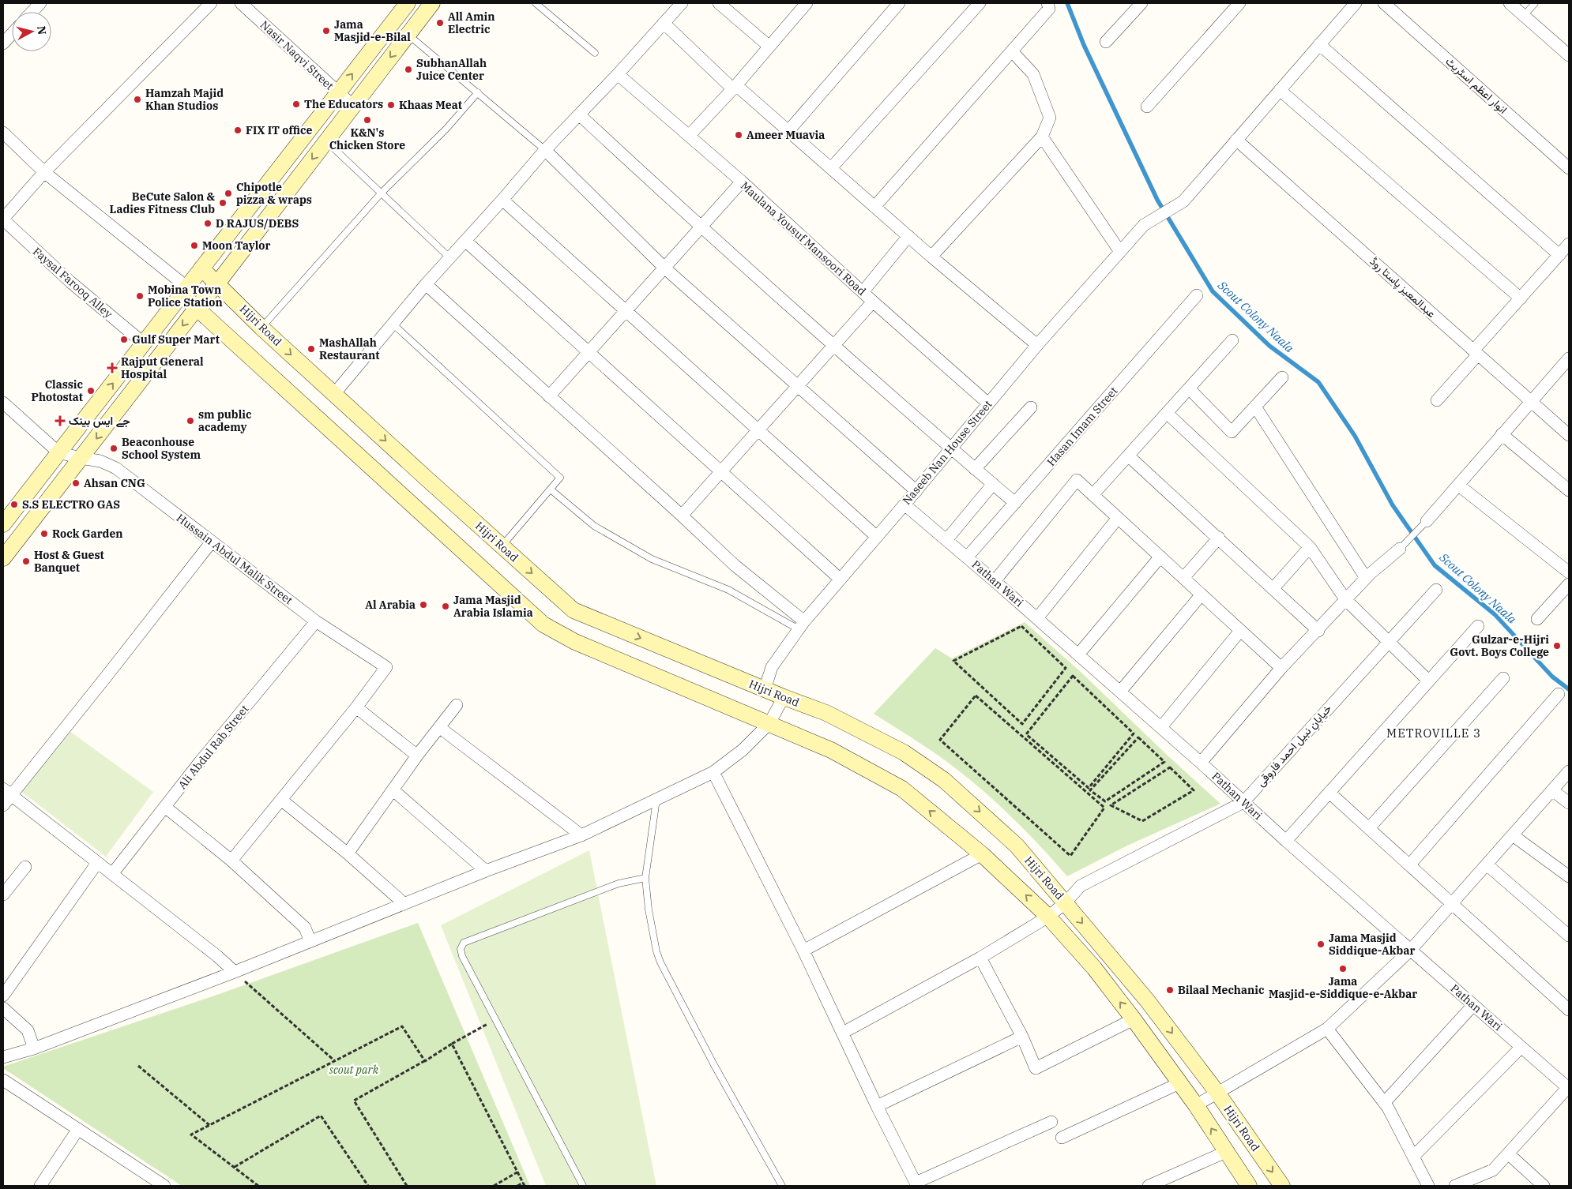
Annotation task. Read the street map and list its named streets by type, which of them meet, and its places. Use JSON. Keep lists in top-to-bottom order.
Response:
{
  "streets": {
    "main road": ["Hijri Road"],
    "street": [
      "Nasir Naqvi Street",
      "انوار اعظم اسٹریٹ",
      "Maulana Yousuf Mansoori Road",
      "Faysal Farooq Alley",
      "عبدالمعیز پاستا روڈ",
      "Hasan Imam Street",
      "Naseeb Nan House Street",
      "Hussain Abdul Malik Street",
      "Pathan Wari",
      "خیابانِ نبیل احمد فاروقی",
      "Ali Abdul Rab Street"
    ]
  },
  "crossings": [
    ["Maulana Yousuf Mansoori Road", "Naseeb Nan House Street"],
    ["عبدالمعیز پاستا روڈ", "Naseeb Nan House Street"],
    ["Hijri Road", "Naseeb Nan House Street"],
    ["Hijri Road", "خیابانِ نبیل احمد فاروقی"],
    ["Hasan Imam Street", "Pathan Wari"],
    ["Naseeb Nan House Street", "Pathan Wari"],
    ["Hussain Abdul Malik Street", "Ali Abdul Rab Street"],
    ["Pathan Wari", "خیابانِ نبیل احمد فاروقی"]
  ],
  "districts": ["METROVILLE 3"],
  "water": ["Scout Colony Naala"],
  "parks": ["scout park"],
  "places": {
    "other": [
      "All Amin Electric",
      "Jama Masjid-e-Bilal",
      "SubhanAllah Juice Center",
      "Hamzah Majid Khan Studios",
      "The Educators",
      "Khaas Meat",
      "K&N's Chicken Store",
      "FIX IT office",
      "Ameer Muavia",
      "Chipotle pizza & wraps",
      "BeCute Salon & Ladies Fitness Club",
      "D RAJUS/DEBS",
      "Moon Taylor",
      "Mobina Town Police Station",
      "Gulf Super Mart",
      "MashAllah Restaurant",
      "Classic Photostat",
      "sm public academy",
      "Beaconhouse School System",
      "Ahsan CNG",
      "S.S ELECTRO GAS",
      "Rock Garden",
      "Host & Guest Banquet",
      "Al Arabia",
      "Jama Masjid Arabia Islamia",
      "Gulzar-e-Hijri Govt. Boys College",
      "Jama Masjid Siddique-Akbar",
      "Jama Masjid-e-Siddique-e-Akbar",
      "Bilaal Mechanic"
    ],
    "health": ["Rajput General Hospital", "جے ایس بینک"]
  },
  "north": "right"
}
